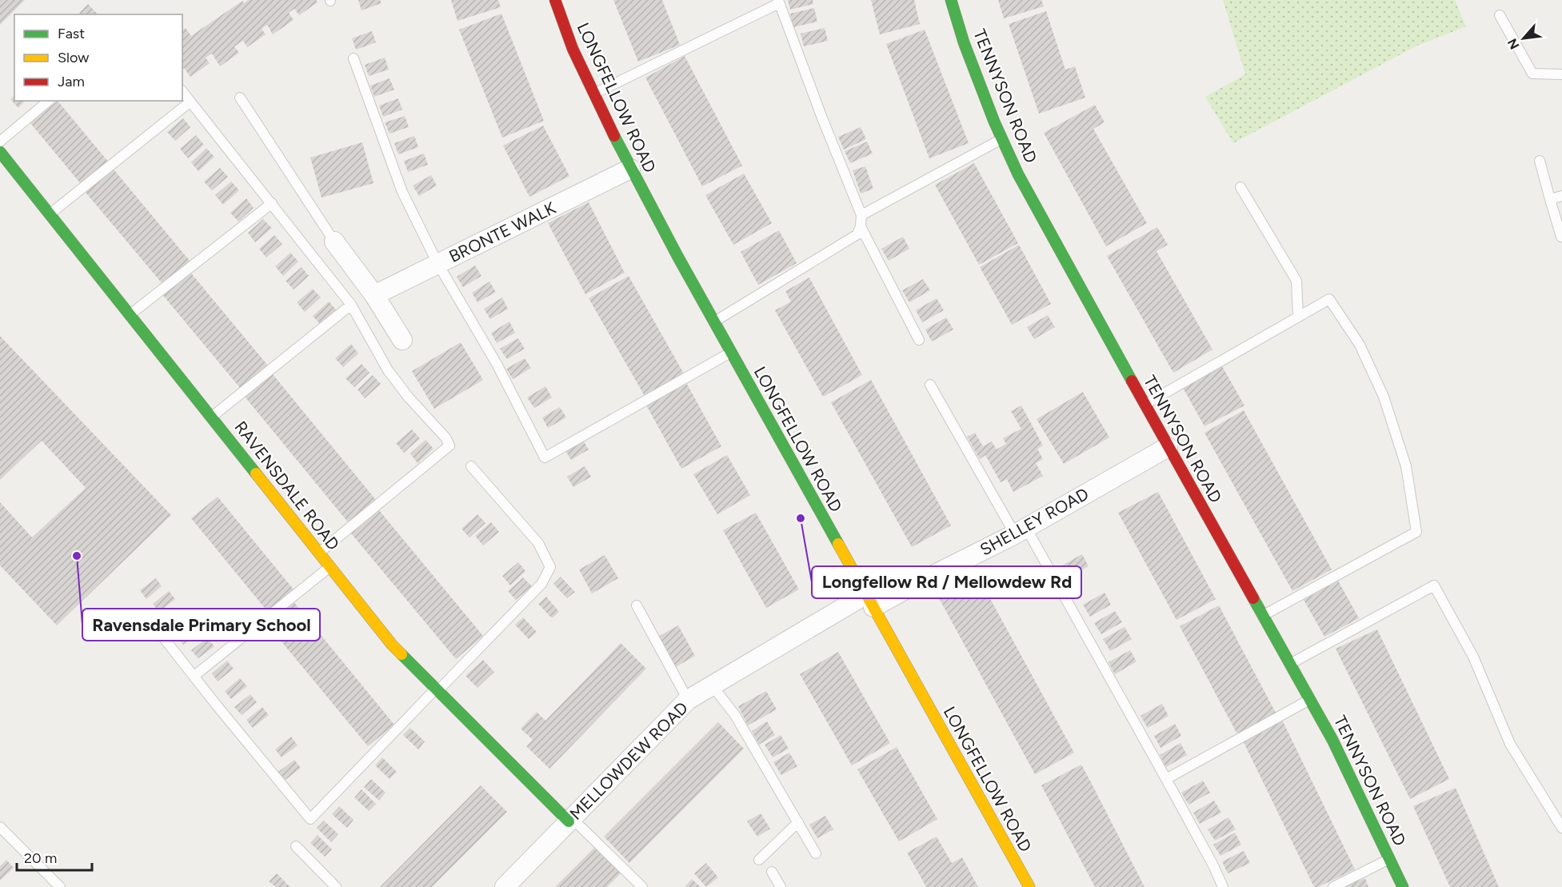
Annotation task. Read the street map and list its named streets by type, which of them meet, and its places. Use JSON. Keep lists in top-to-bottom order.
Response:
{
  "streets": {
    "street": [
      "TENNYSON ROAD",
      "LONGFELLOW ROAD",
      "BRONTE WALK",
      "RAVENSDALE ROAD",
      "SHELLEY ROAD",
      "MELLOWDEW ROAD"
    ]
  },
  "crossings": [
    ["TENNYSON ROAD", "SHELLEY ROAD"],
    ["LONGFELLOW ROAD", "BRONTE WALK"],
    ["LONGFELLOW ROAD", "SHELLEY ROAD"],
    ["LONGFELLOW ROAD", "MELLOWDEW ROAD"],
    ["RAVENSDALE ROAD", "MELLOWDEW ROAD"],
    ["SHELLEY ROAD", "MELLOWDEW ROAD"]
  ],
  "places": ["Longfellow Rd / Mellowdew Rd", "Ravensdale Primary School"],
  "legend": ["Fast", "Slow", "Jam"],
  "scale_bar": "20 m",
  "north": "bottom left"
}
